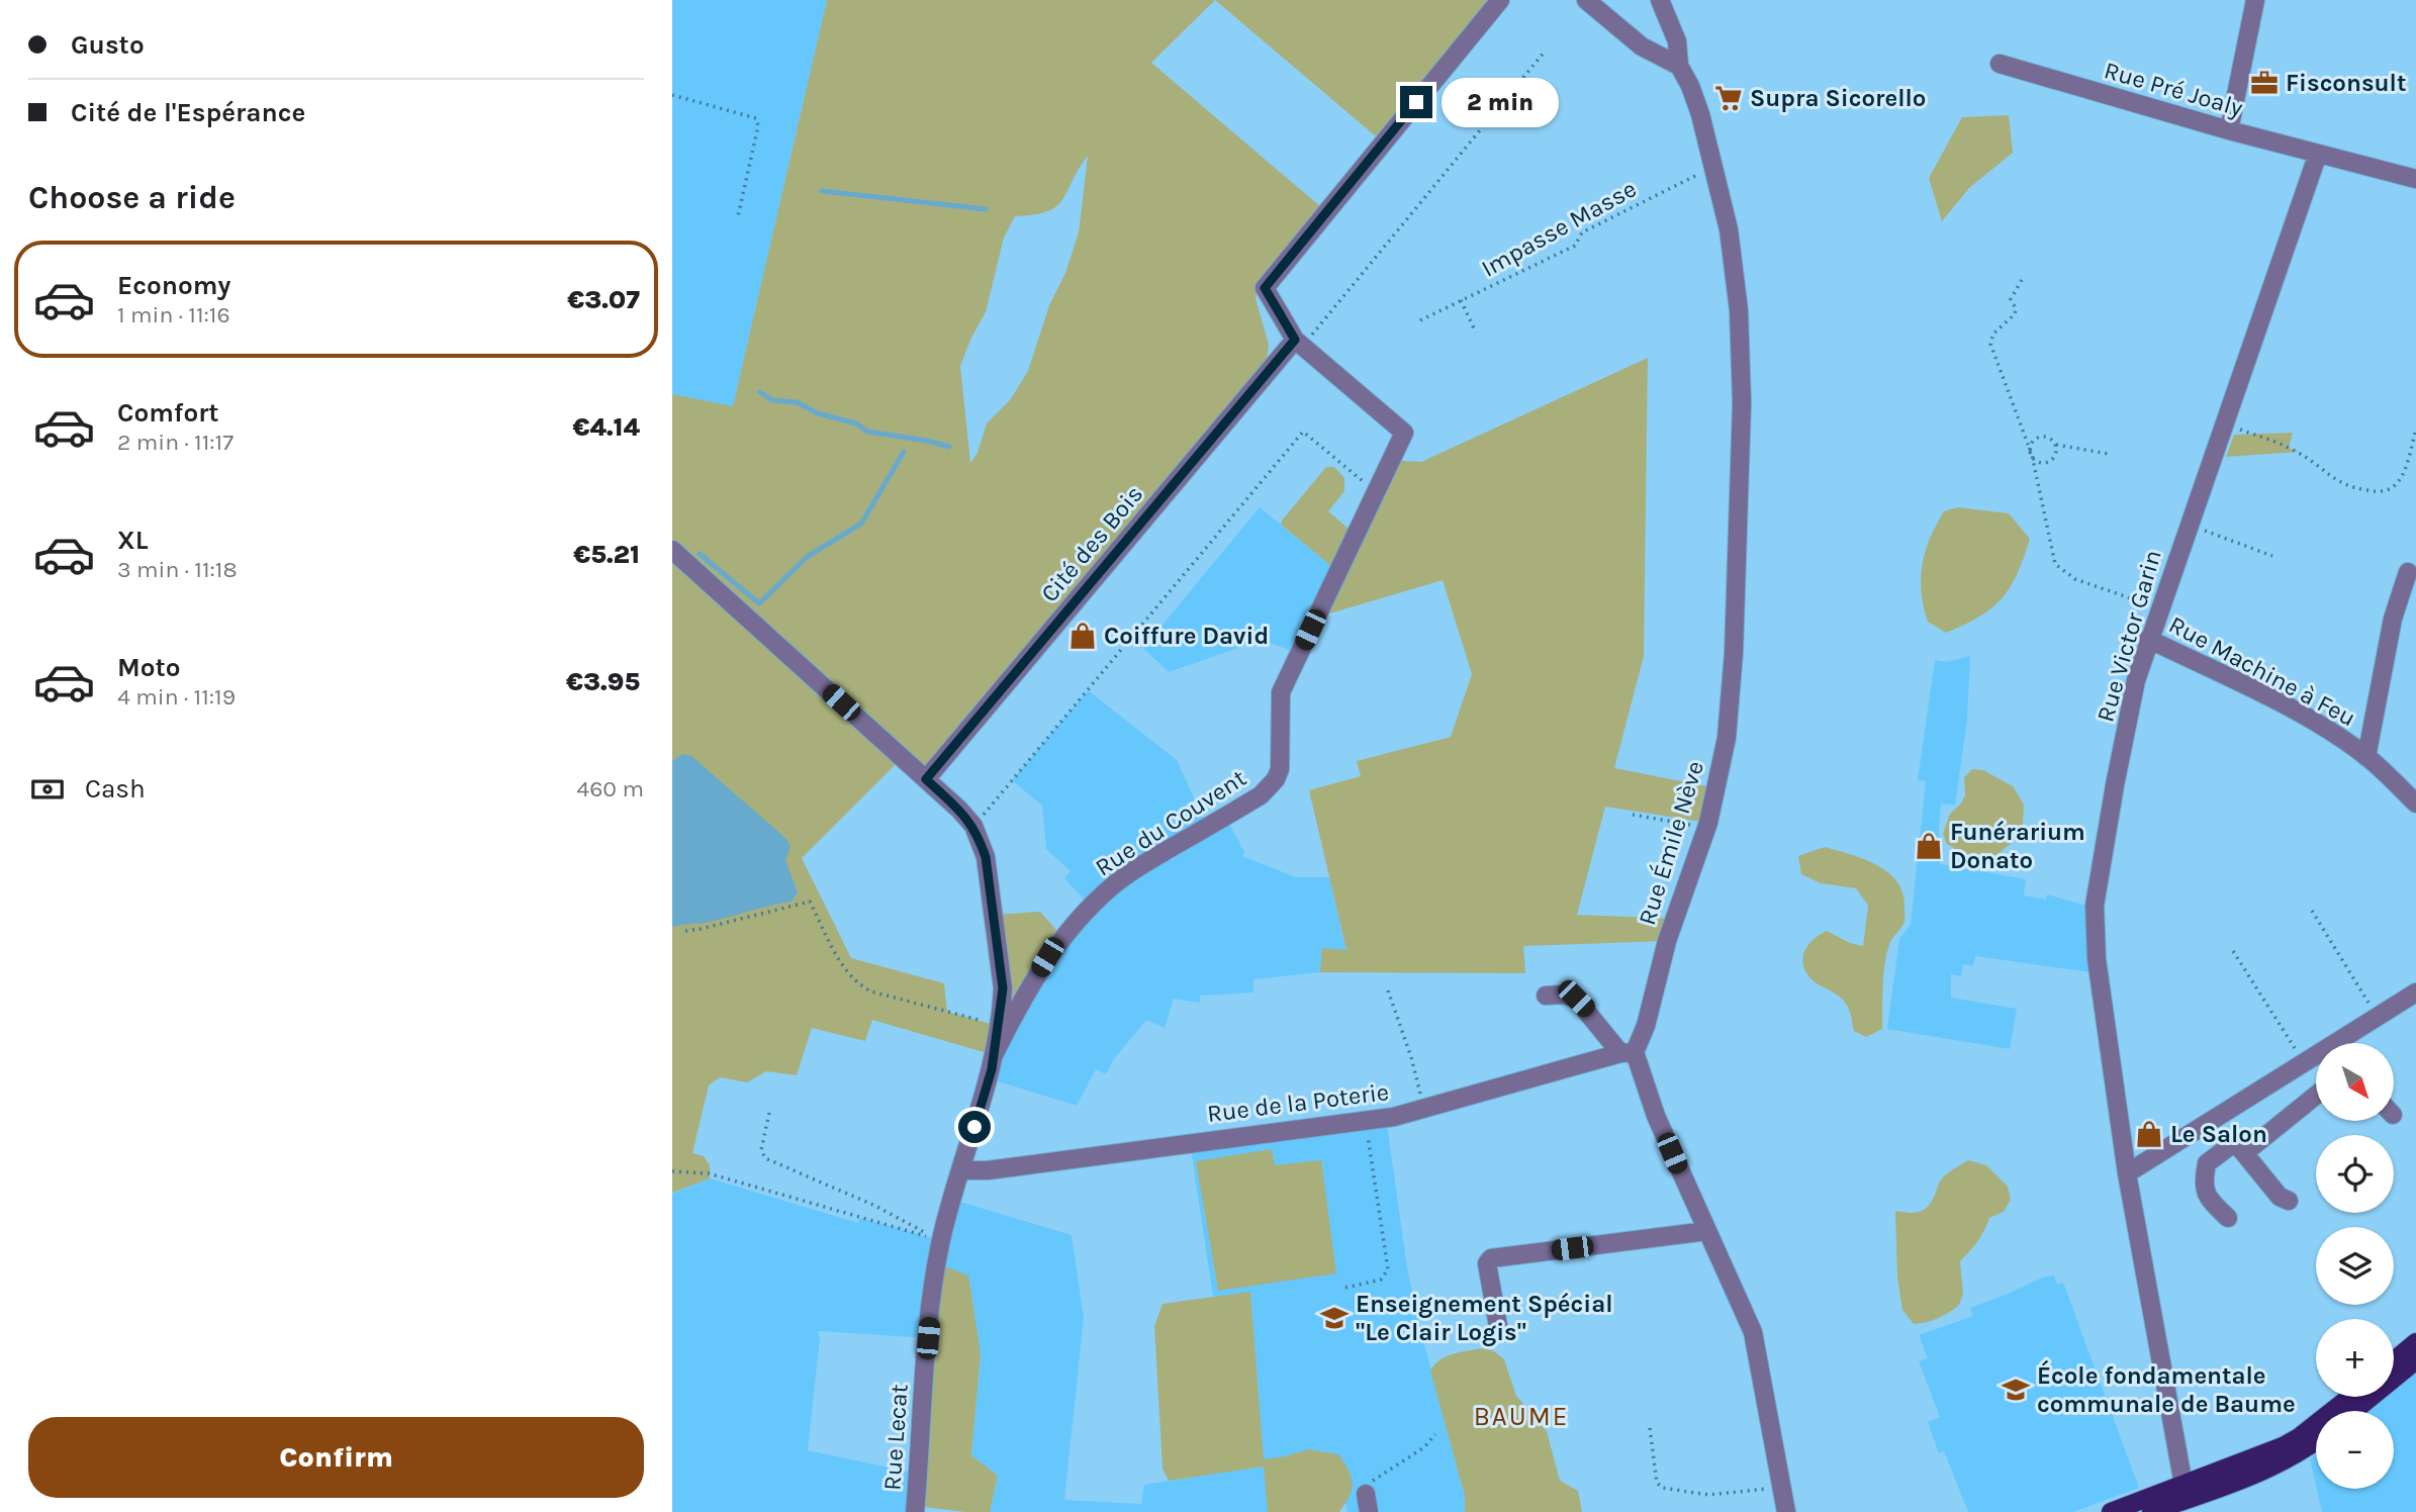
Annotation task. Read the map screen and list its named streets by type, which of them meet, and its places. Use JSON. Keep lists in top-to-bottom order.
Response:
{
  "streets": {
    "street": [
      "Rue Pré Joaly",
      "Cité des Bois",
      "Rue Victor Garin",
      "Rue Machine à Feu",
      "Rue du Couvent",
      "Rue Émile Nève",
      "Rue de la Poterie",
      "Rue Lecat"
    ],
    "path": ["Impasse Masse"]
  },
  "crossings": [
    ["Rue Pré Joaly", "Rue Victor Garin"],
    ["Impasse Masse", "Rue Émile Nève"],
    ["Cité des Bois", "Rue du Couvent"],
    ["Rue Victor Garin", "Rue Machine à Feu"],
    ["Rue du Couvent", "Rue de la Poterie"],
    ["Rue du Couvent", "Rue Lecat"],
    ["Rue Émile Nève", "Rue de la Poterie"]
  ],
  "districts": ["BAUME"],
  "places": {
    "office": ["Fisconsult"],
    "supermarket": ["Supra Sicorello"],
    "shop": ["Coiffure David", "Funérarium Donato", "Le Salon"],
    "school or university": ["Enseignement Spécial \"Le Clair Logis\"", "École fondamentale communale de Baume"]
  },
  "north": "bottom right",
  "page": {
    "banner": ["Gusto", "Cité de l'Espérance"],
    "bubble": "2 min",
    "heading": "Choose a ride",
    "list": [
      {
        "name": "Economy",
        "note": "1 min · 11:16",
        "value": "€3.07"
      },
      {
        "name": "Comfort",
        "note": "2 min · 11:17",
        "value": "€4.14"
      },
      {
        "name": "XL",
        "note": "3 min · 11:18",
        "value": "€5.21"
      },
      {
        "name": "Moto",
        "note": "4 min · 11:19",
        "value": "€3.95"
      }
    ],
    "pay": ["Cash", "460 m"],
    "map_buttons": ["+", "−"],
    "buttons": "Confirm"
  }
}
